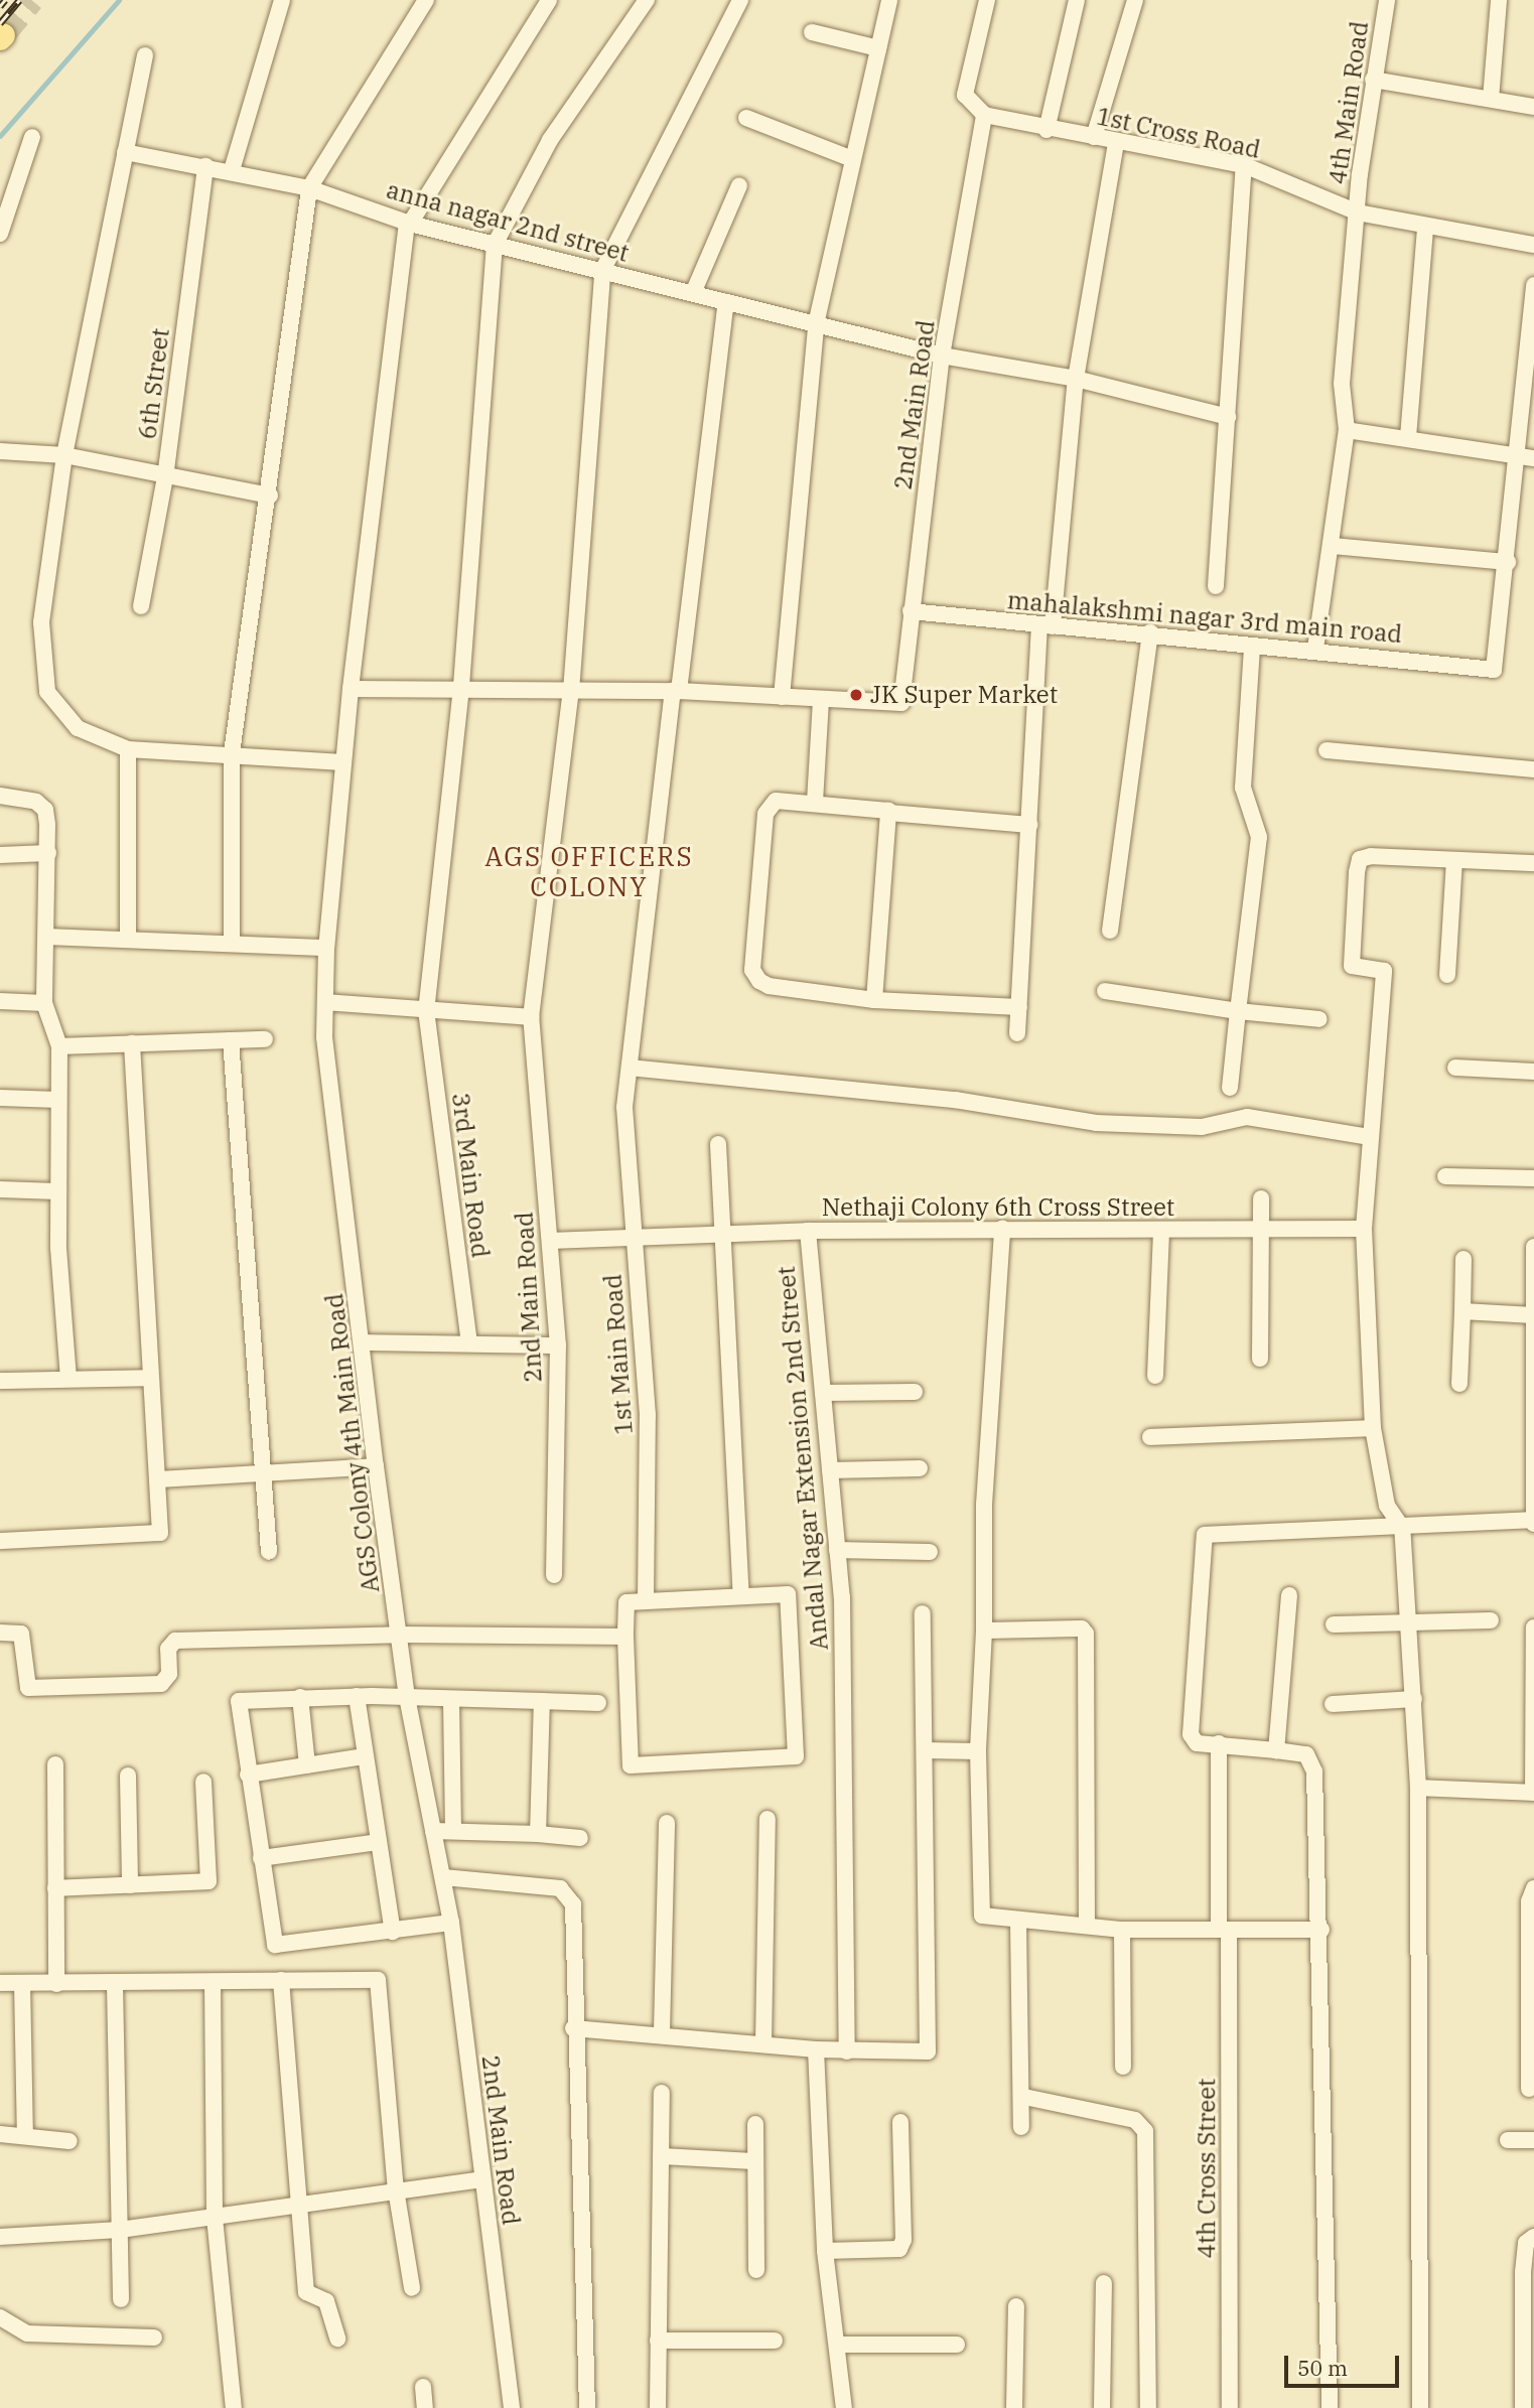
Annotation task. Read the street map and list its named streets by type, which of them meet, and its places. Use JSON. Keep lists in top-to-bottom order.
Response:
{
  "streets": {
    "street": [
      "4th Main Road",
      "1st Cross Road",
      "anna nagar 2nd street",
      "6th Street",
      "2nd Main Road",
      "mahalakshmi nagar 3rd main road",
      "3rd Main Road",
      "Nethaji Colony 6th Cross Street",
      "1st Main Road",
      "AGS Colony 4th Main Road",
      "Andal Nagar Extension 2nd Street",
      "4th Cross Street"
    ]
  },
  "crossings": [
    ["4th Main Road", "1st Cross Road"],
    ["4th Main Road", "mahalakshmi nagar 3rd main road"],
    ["1st Cross Road", "2nd Main Road"],
    ["anna nagar 2nd street", "6th Street"],
    ["anna nagar 2nd street", "2nd Main Road"],
    ["anna nagar 2nd street", "3rd Main Road"],
    ["anna nagar 2nd street", "1st Main Road"],
    ["anna nagar 2nd street", "AGS Colony 4th Main Road"],
    ["2nd Main Road", "mahalakshmi nagar 3rd main road"],
    ["2nd Main Road", "Nethaji Colony 6th Cross Street"],
    ["2nd Main Road", "AGS Colony 4th Main Road"],
    ["Nethaji Colony 6th Cross Street", "1st Main Road"],
    ["Nethaji Colony 6th Cross Street", "Andal Nagar Extension 2nd Street"]
  ],
  "districts": ["AGS OFFICERS COLONY"],
  "places": ["JK Super Market"],
  "scale_bar": "50 m"
}
